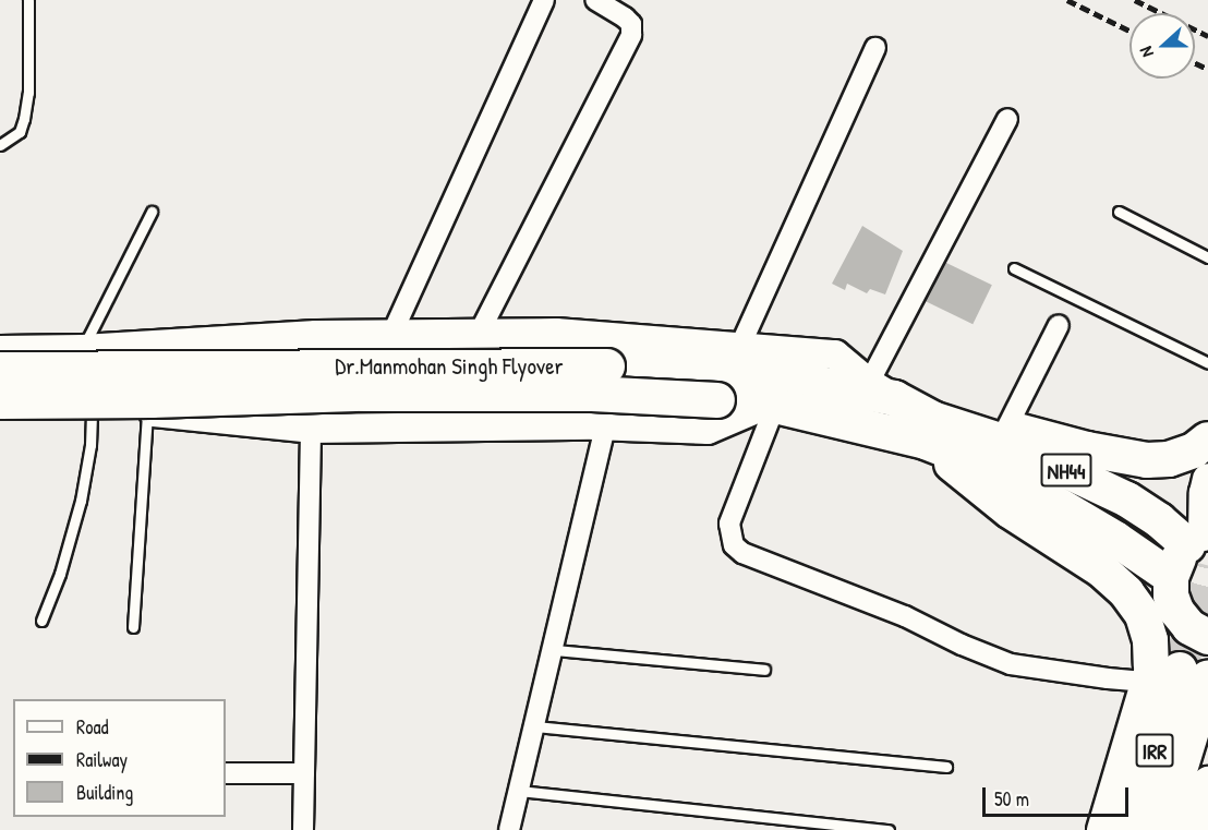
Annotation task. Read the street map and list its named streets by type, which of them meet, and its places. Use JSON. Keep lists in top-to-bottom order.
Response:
{
  "streets": {
    "highway": ["Dr.Manmohan Singh Flyover", "NH44", "IRR"]
  },
  "crossings": [
    ["Dr.Manmohan Singh Flyover", "NH44"]
  ],
  "legend": ["Road", "Railway", "Building"],
  "scale_bar": "50 m",
  "north": "left"
}
